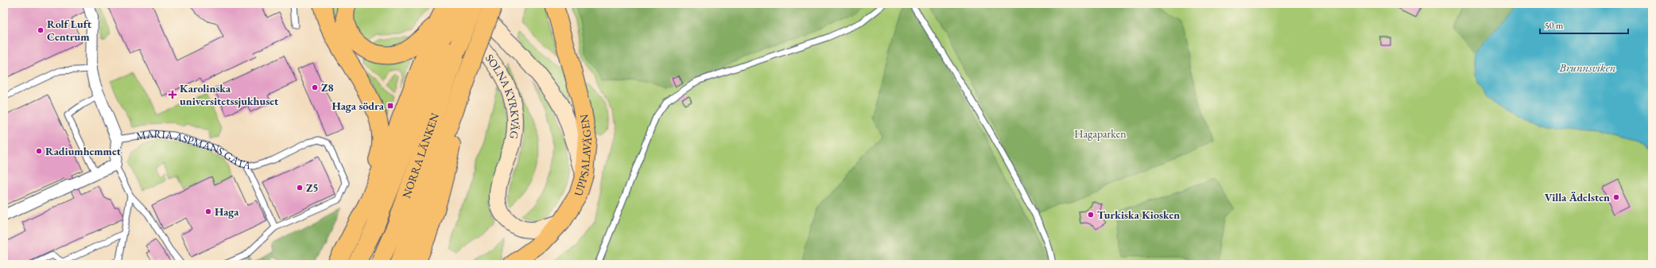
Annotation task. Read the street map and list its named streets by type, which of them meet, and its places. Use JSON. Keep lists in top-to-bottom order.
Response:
{
  "streets": {
    "main road": ["UPPSALAVÄGEN", "NORRA LÄNKEN"],
    "street": ["SOLNA KYRKVÄG"],
    "lane": ["MARIA ASPMANS GATA"]
  },
  "crossings": [
    ["SOLNA KYRKVÄG", "UPPSALAVÄGEN"]
  ],
  "water": ["Brunnsviken"],
  "parks": ["Hagaparken"],
  "places": {
    "other": [
      "Rolf Luft Centrum",
      "Z8",
      "Radiumhemmet",
      "Z5",
      "Villa Ädelsten",
      "Haga",
      "Turkiska Kiosken"
    ],
    "health": ["Karolinska universitetssjukhuset"],
    "transit": ["Haga södra"]
  },
  "scale_bar": "50 m"
}
